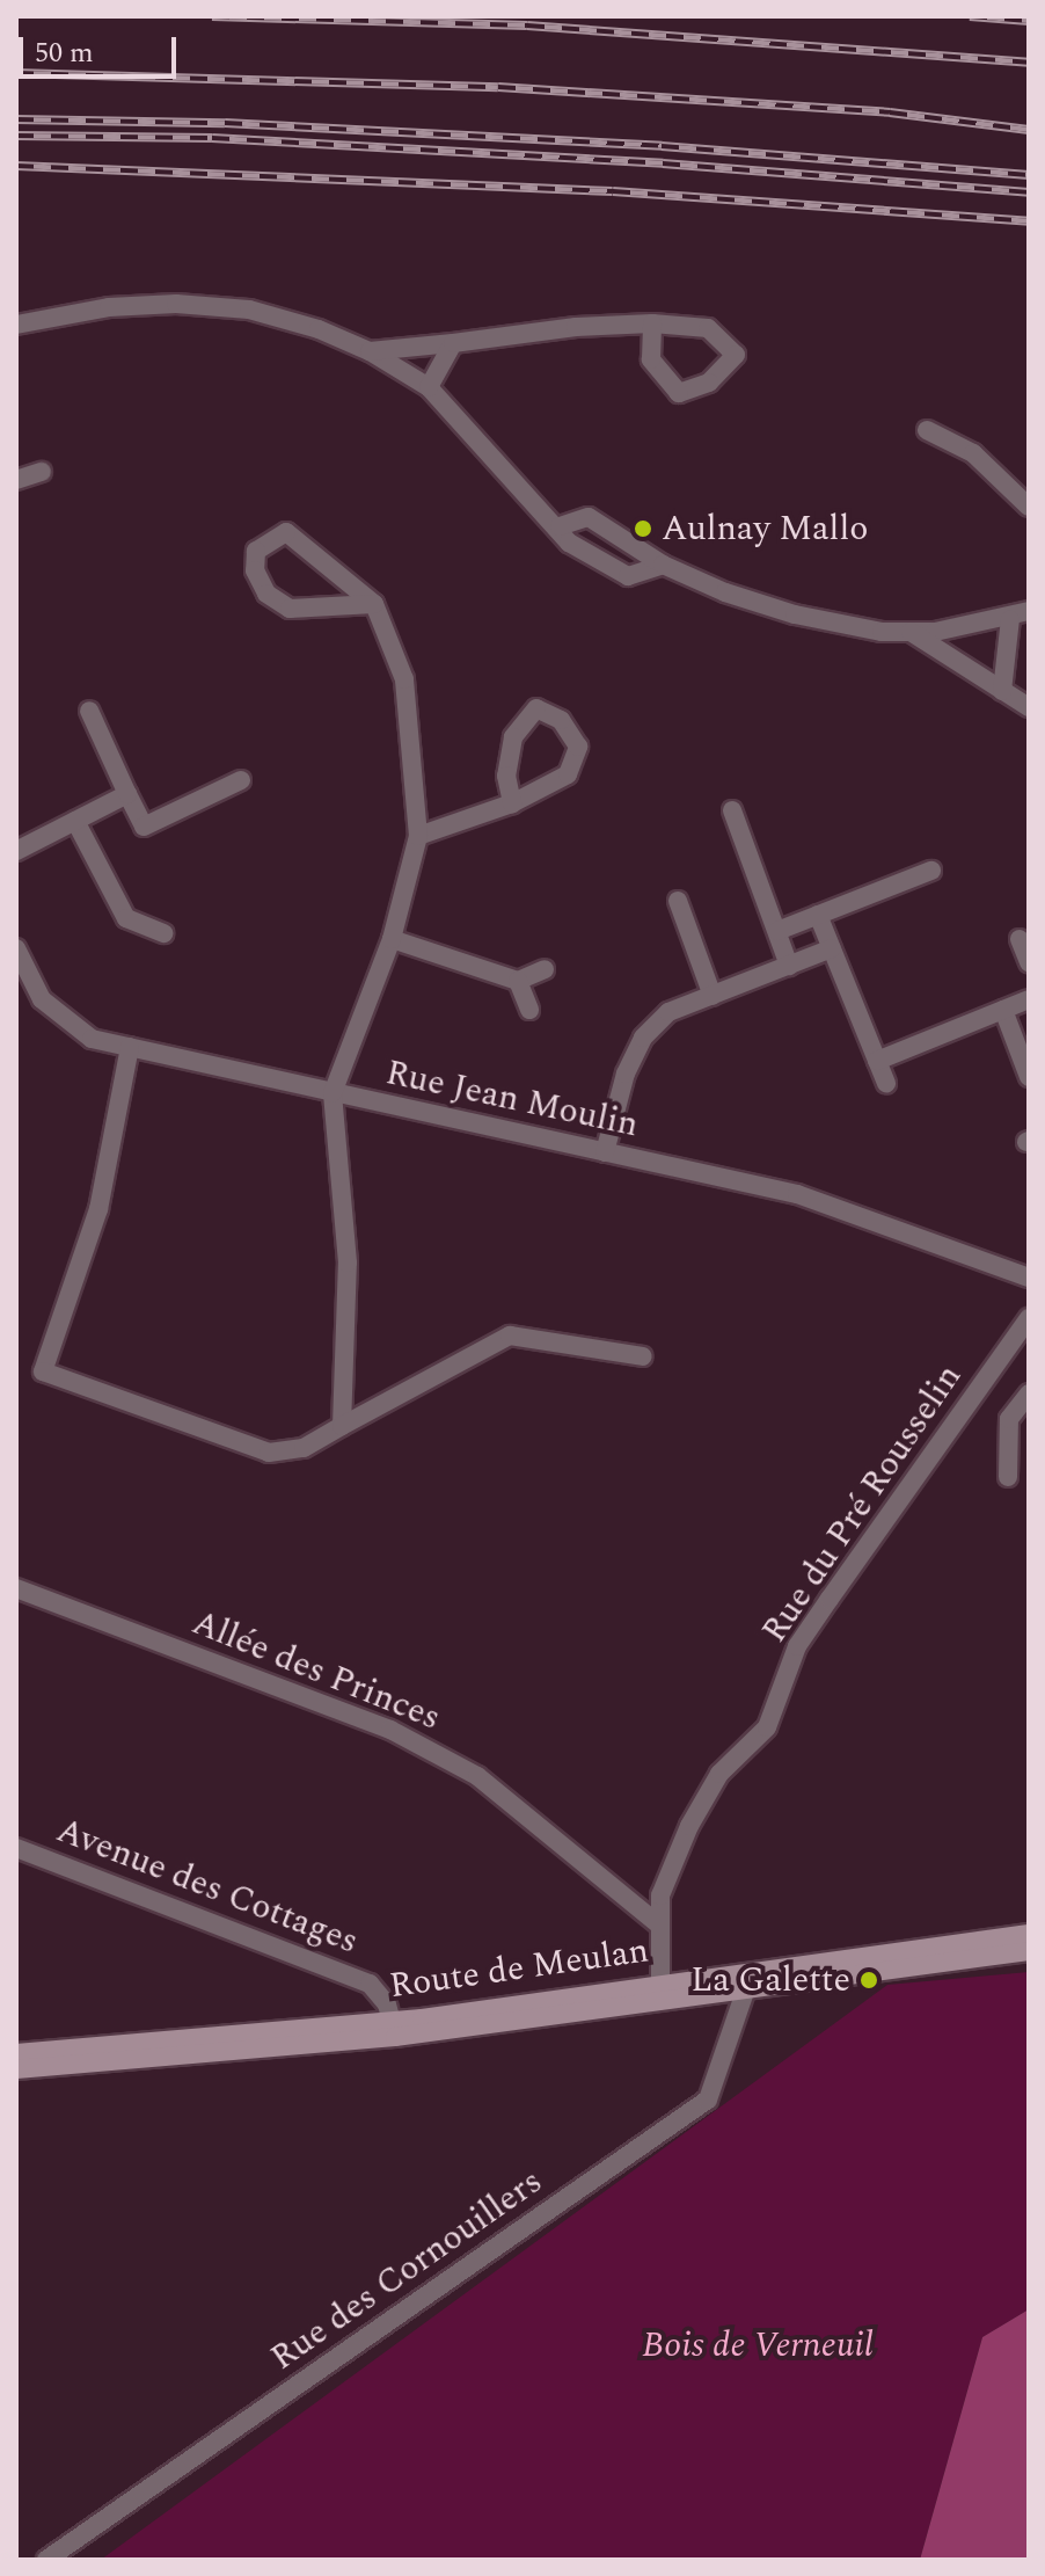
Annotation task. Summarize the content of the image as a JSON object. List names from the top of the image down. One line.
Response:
{"streets":{"main road":["Route de Meulan"],"street":["Rue Jean Moulin","Rue du Pré Rousselin","Allée des Princes","Avenue des Cottages","Rue des Cornouillers"]},"crossings":[["Rue du Pré Rousselin","Allée des Princes"],["Rue du Pré Rousselin","Route de Meulan"],["Avenue des Cottages","Route de Meulan"],["Route de Meulan","Rue des Cornouillers"]],"parks":["Bois de Verneuil"],"places":["Aulnay Mallo","La Galette"],"scale_bar":"50 m"}
